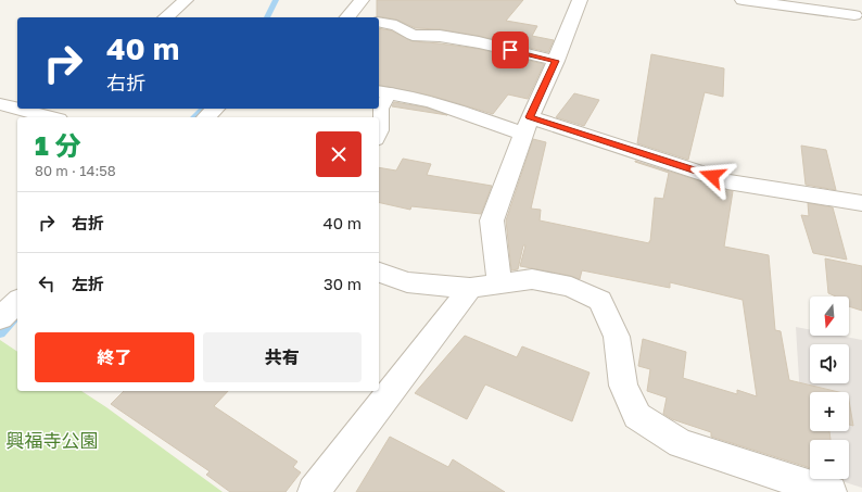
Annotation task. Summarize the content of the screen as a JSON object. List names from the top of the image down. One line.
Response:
{"parks":["興福寺公園"],"north":"bottom","page":{"turn":["40 m","右折"],"heading":["1 分","80 m · 14:58"],"list":[{"name":"右折","value":"40 m"},{"name":"左折","value":"30 m"}],"map_buttons":["+","−"],"buttons":["終了","共有"]}}
